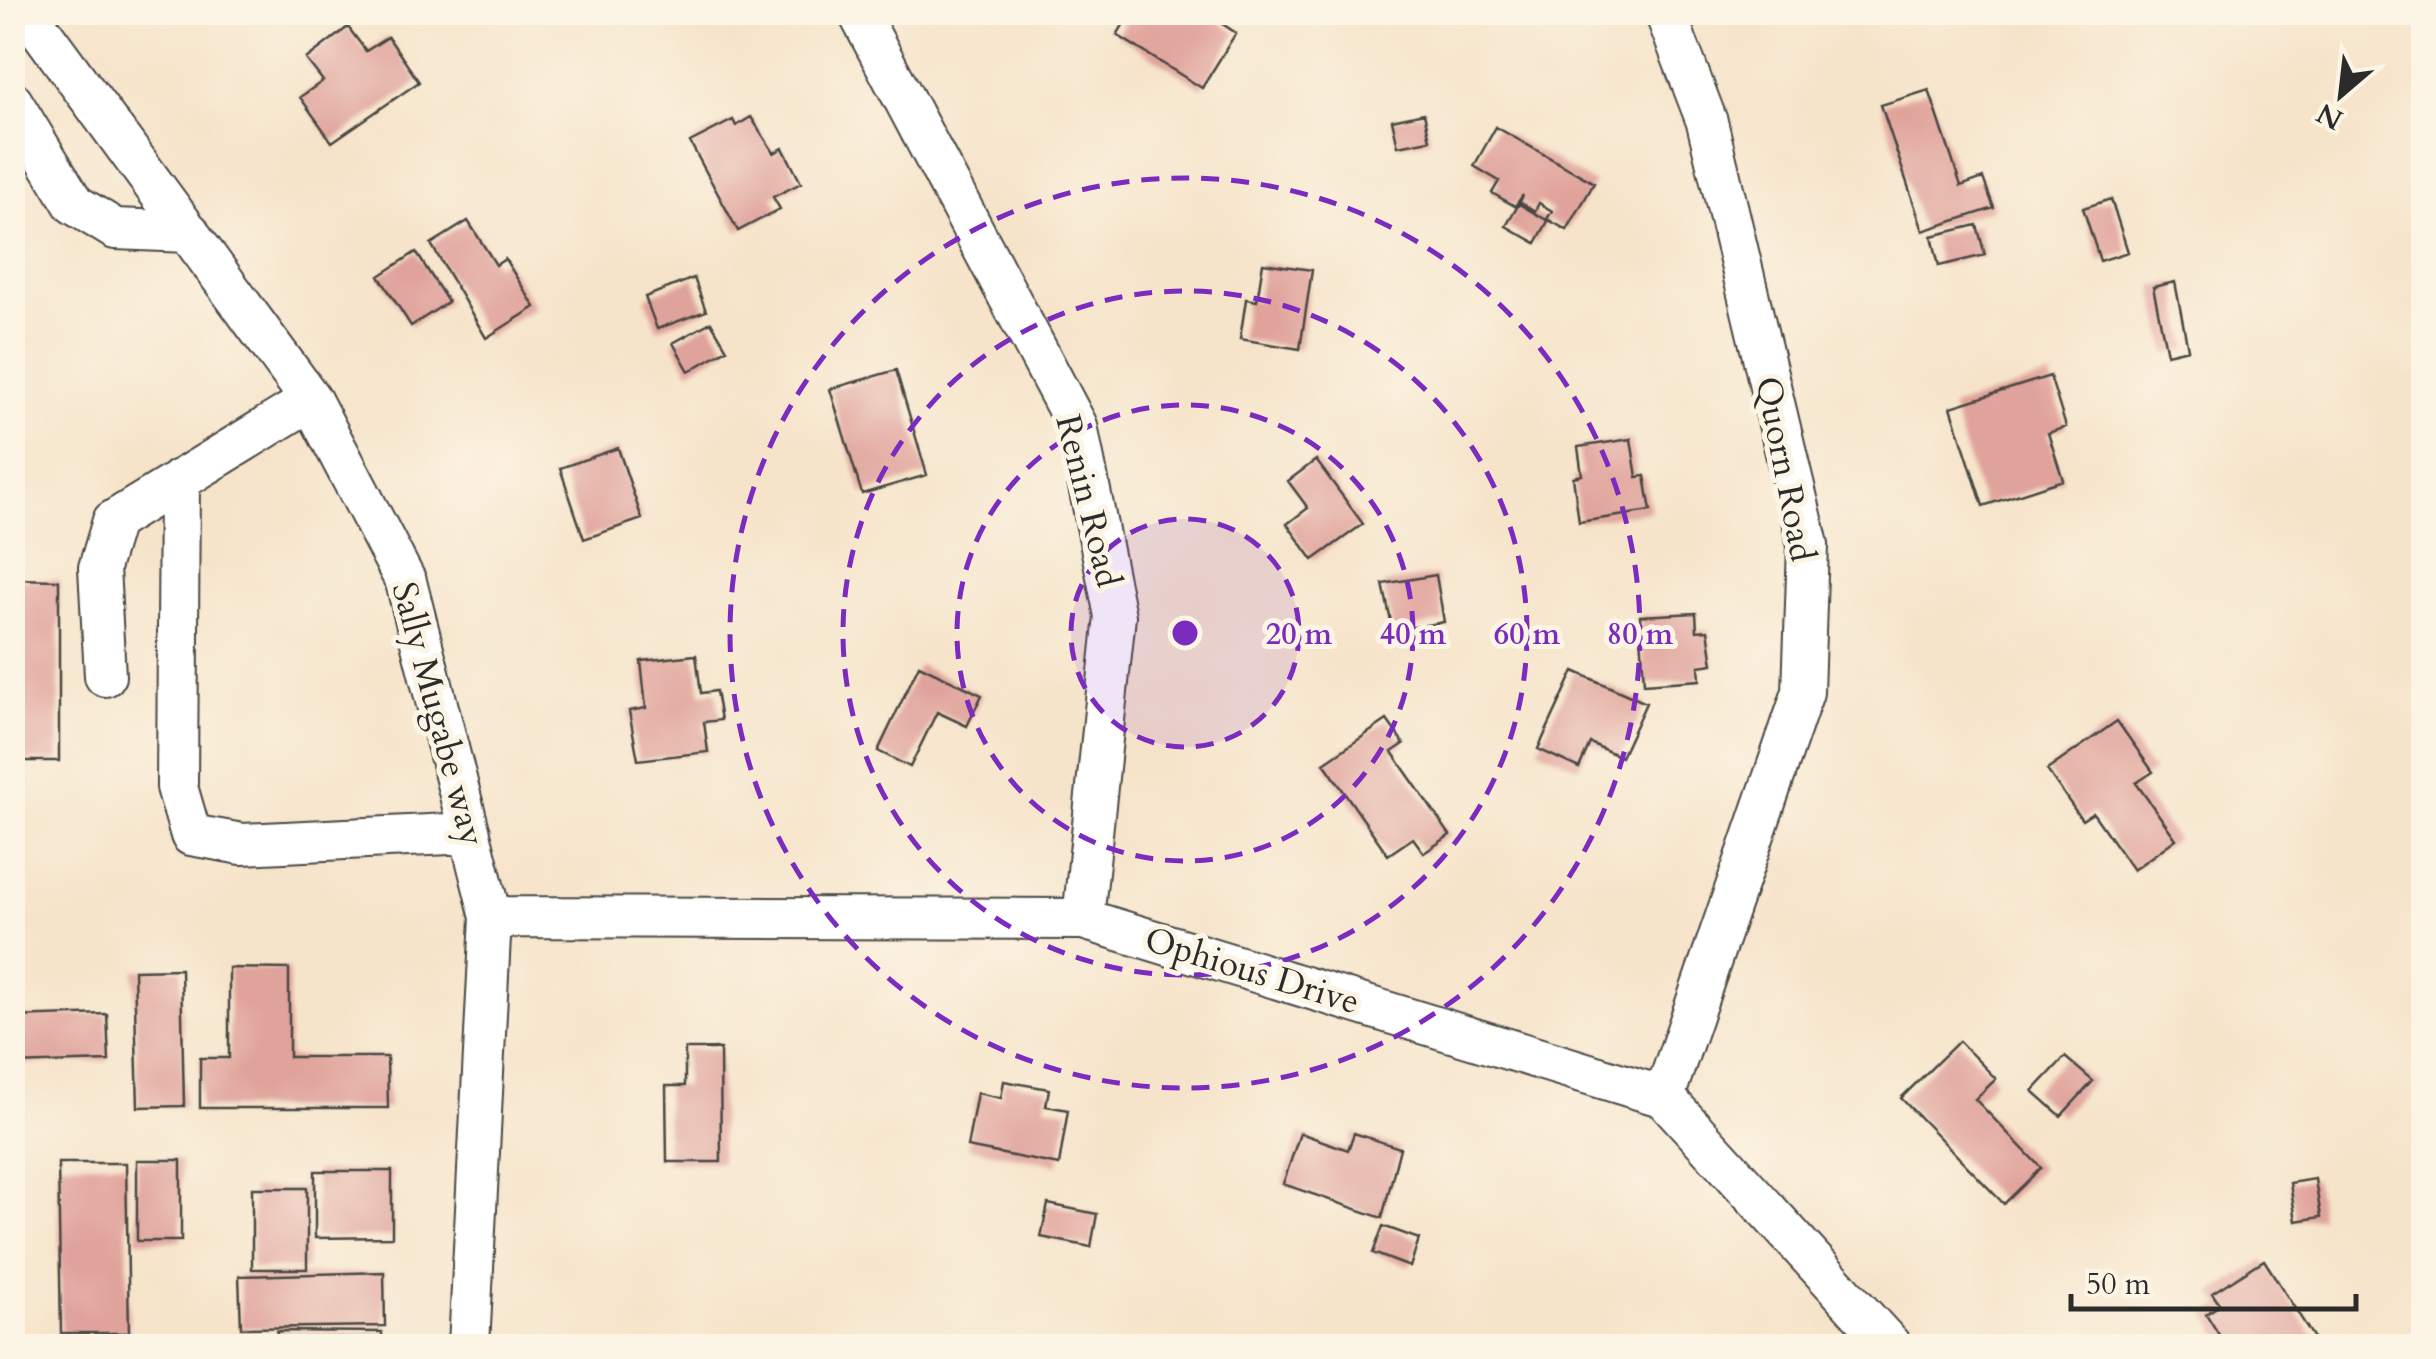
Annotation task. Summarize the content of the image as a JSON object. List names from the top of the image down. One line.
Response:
{"streets":{"street":["Quorn Road","Renin Road","Sally Mugabe way","Ophious Drive"]},"crossings":[["Quorn Road","Ophious Drive"],["Renin Road","Ophious Drive"],["Sally Mugabe way","Ophious Drive"]],"scale_bar":"50 m","north":"bottom left","rings":["20 m","40 m","60 m","80 m"]}
